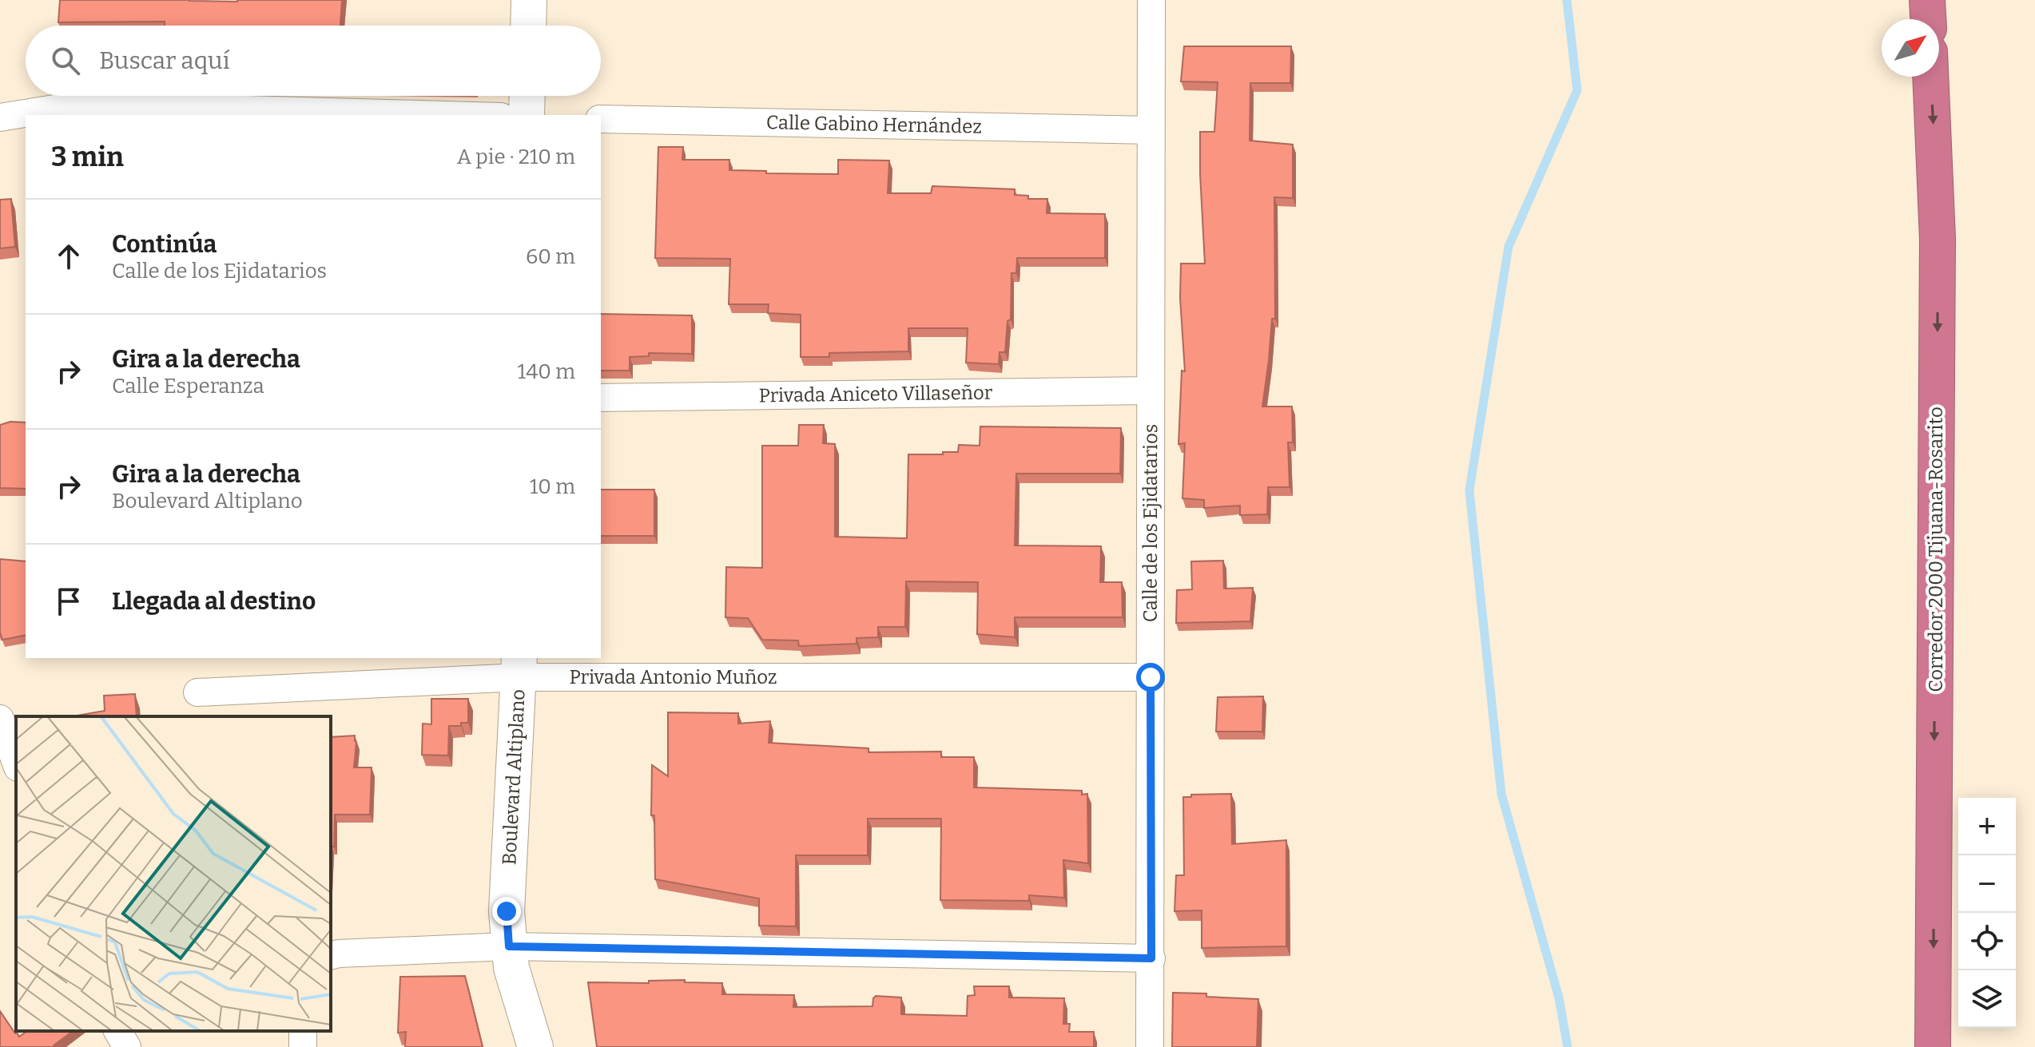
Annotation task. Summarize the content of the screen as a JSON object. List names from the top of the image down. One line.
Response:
{"streets":{"highway":["Corredor 2000 Tijuana-Rosarito"],"street":["Calle Gabino Hernández","Privada Aniceto Villaseñor","Calle de los Ejidatarios","Privada Antonio Muñoz","Boulevard Altiplano"]},"crossings":[["Calle Gabino Hernández","Calle de los Ejidatarios"],["Privada Aniceto Villaseñor","Calle de los Ejidatarios"],["Calle de los Ejidatarios","Privada Antonio Muñoz"],["Privada Antonio Muñoz","Boulevard Altiplano"]],"one_way":["Corredor 2000 Tijuana-Rosarito"],"north":"top right","page":{"search":"Buscar aquí","heading":["3 min","A pie · 210 m"],"list":[["Continúa","Calle de los Ejidatarios","60 m"],["Gira a la derecha","Calle Esperanza","140 m"],["Gira a la derecha","Boulevard Altiplano","10 m"],"Llegada al destino"],"map_buttons":["+","−"]}}
